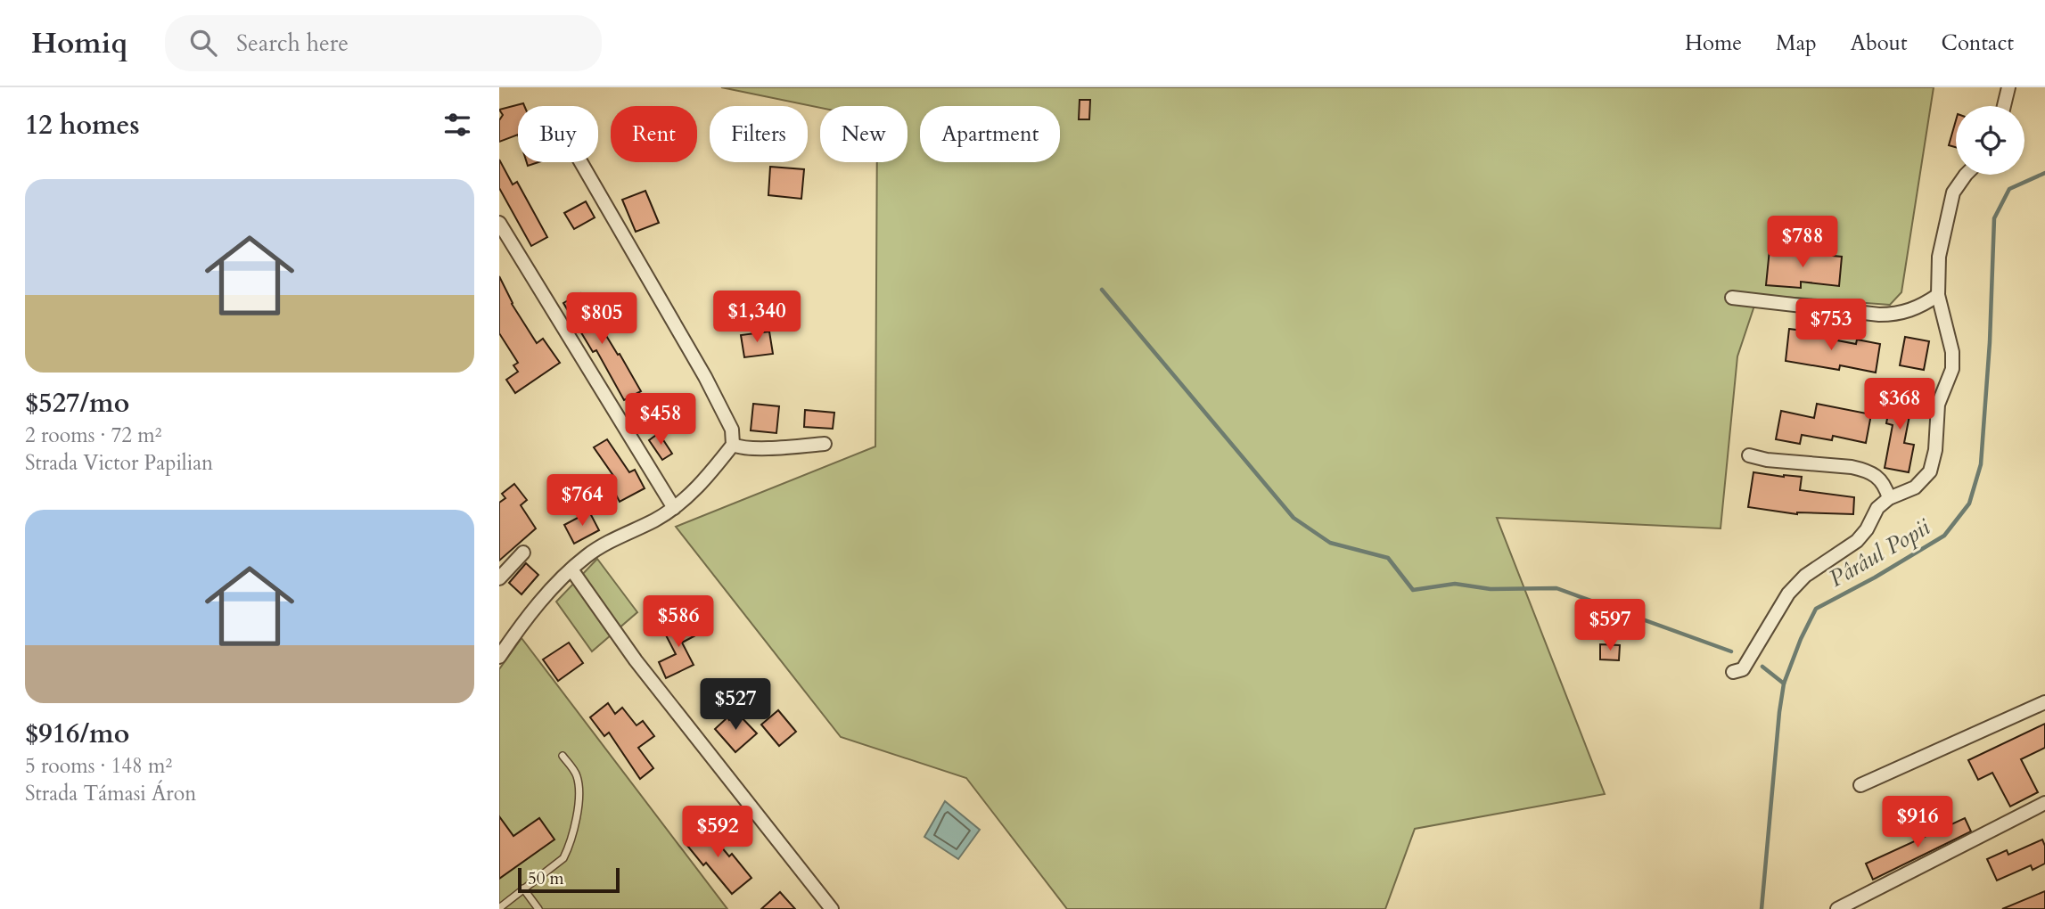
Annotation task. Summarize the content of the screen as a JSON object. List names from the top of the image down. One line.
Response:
{"water":["Pârâul Popii"],"scale_bar":"50 m","page":{"header":"Homiq","search":"Search here","nav":["Home","Map","About","Contact"],"heading":"12 homes","chip":["Buy","Rent","Filters","New","Apartment"],"list":[{"name":"$527/mo","note":"2 rooms · 72 m² · Strada Victor Papilian"},{"name":"$916/mo","note":"5 rooms · 148 m² · Strada Támasi Áron"}],"price":["$788","$1,340","$805","$753","$368","$458","$764","$586","$597","$527","$916","$592"],"scale":"50 m"}}
